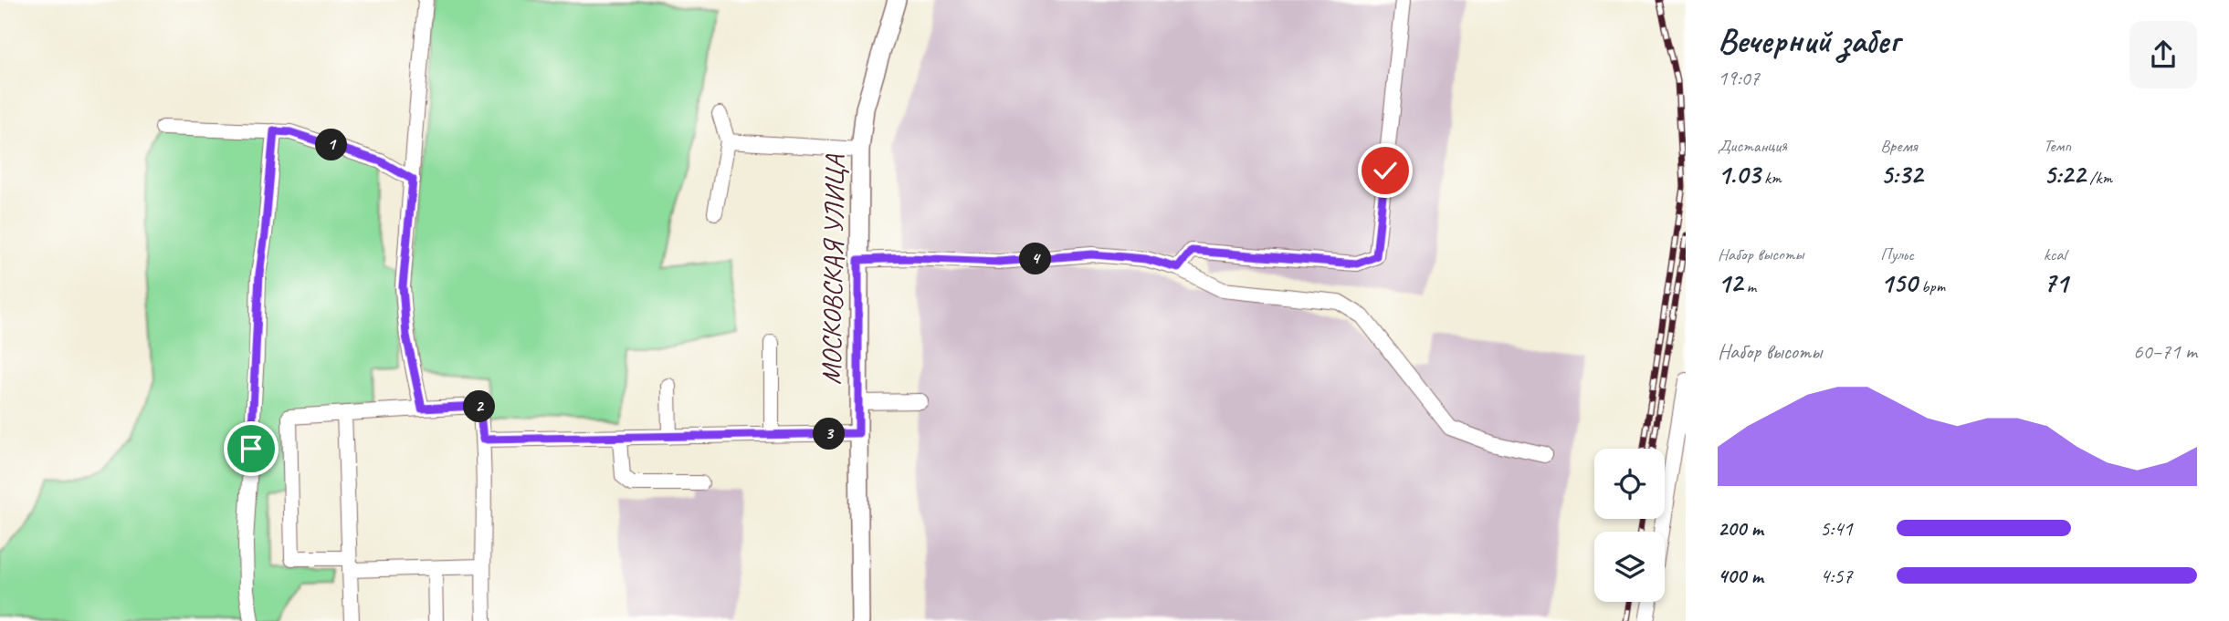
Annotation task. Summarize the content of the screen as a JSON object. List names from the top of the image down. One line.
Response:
{"streets":{"main road":["МОСКОВСКАЯ УЛИЦА"]},"page":{"heading":["Вечерний забег","19:07"],"stats":[["Дистанция","1.03 km"],["Время","5:32"],["Темп","5:22 /km"],["Набор высоты","12 m"],["Пульс","150 bpm"],["kcal","71"]],"pins":["1","4","2","3"],"chart":["Набор высоты","60–71 m"],"list":[{"name":"200 m","note":"5:41"},{"name":"400 m","note":"4:57"}]}}
